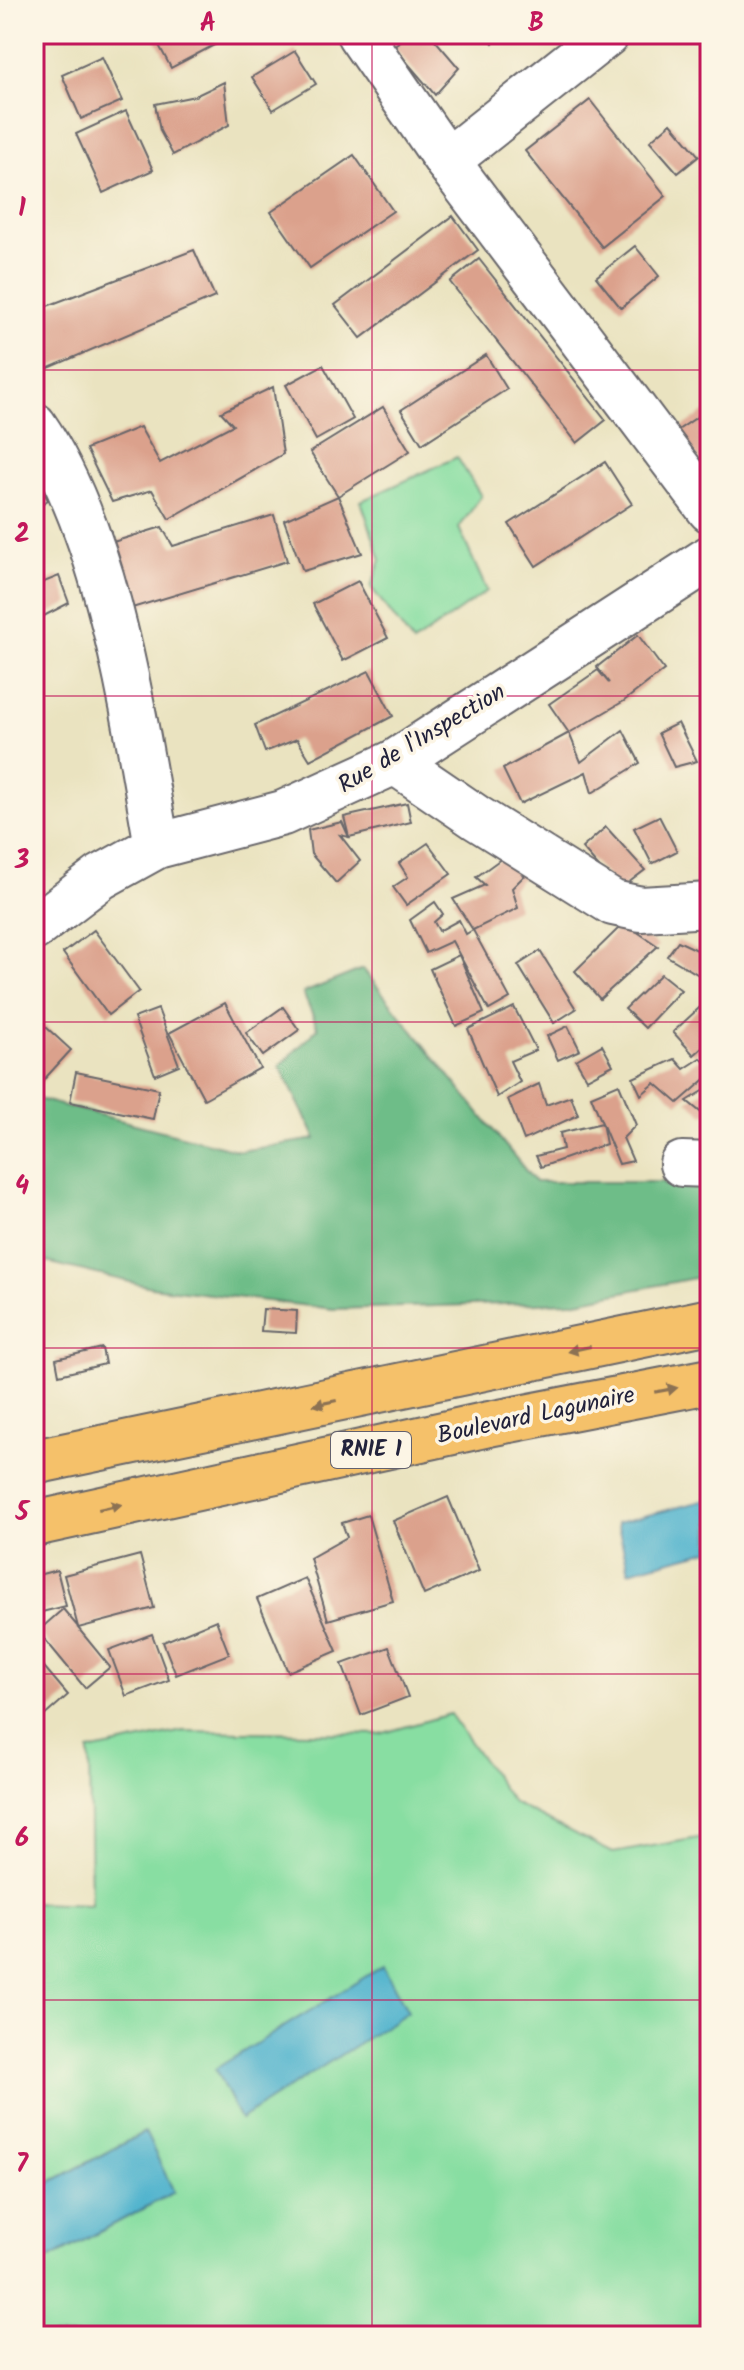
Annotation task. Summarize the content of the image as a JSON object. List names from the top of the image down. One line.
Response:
{"streets":{"highway":["Boulevard Lagunaire","RNIE 1"],"street":["Rue de l'Inspection"]},"grid":{"columns":["A","B"],"rows":["1","2","3","4","5","6","7"]}}
